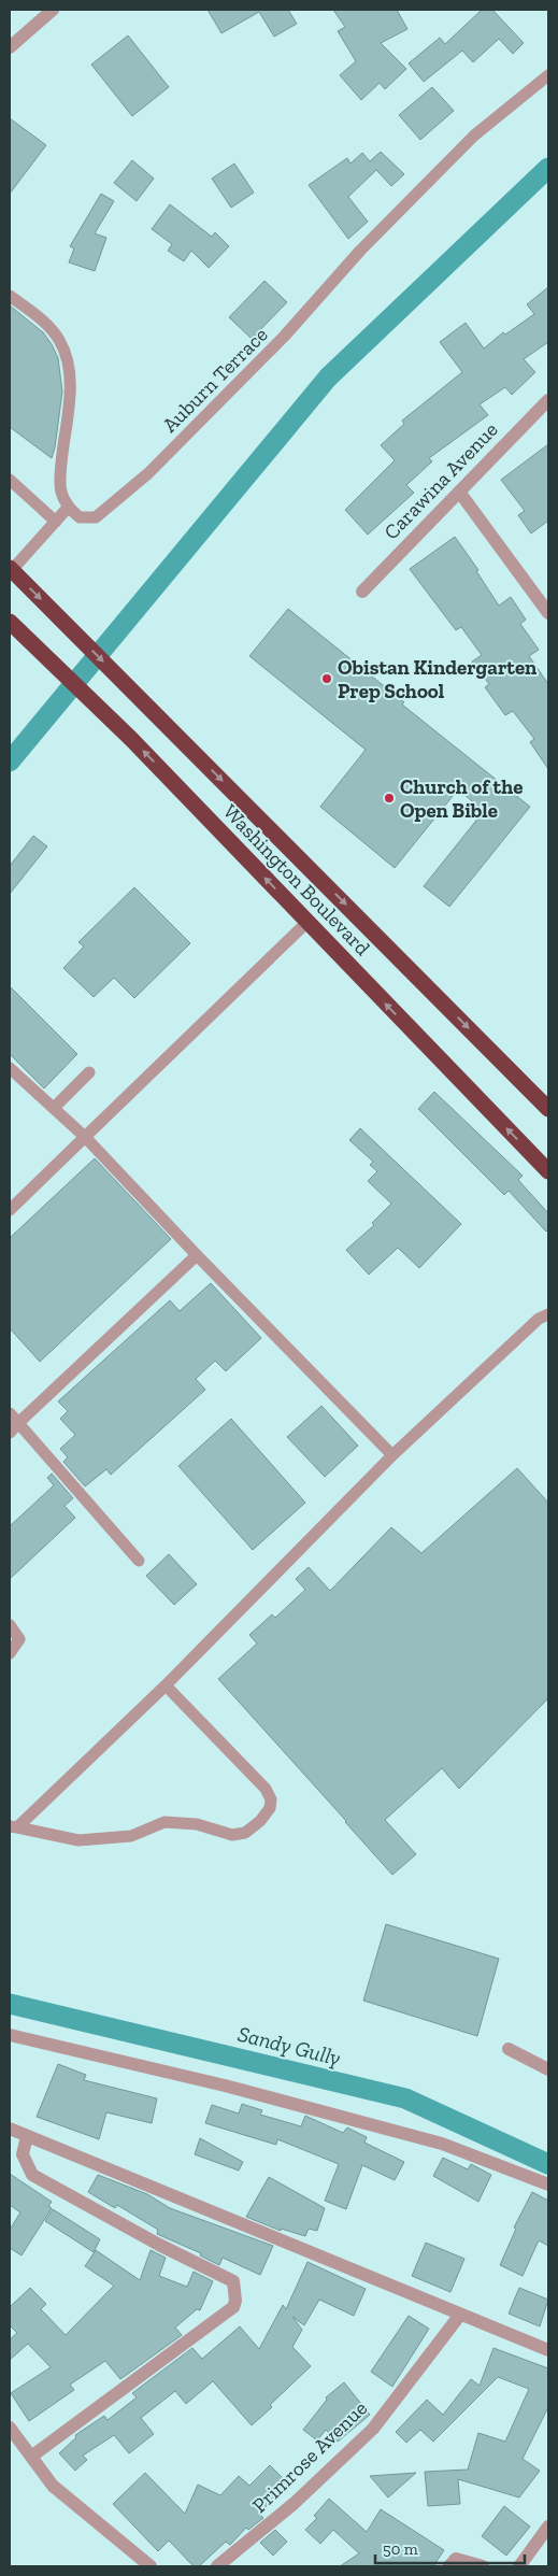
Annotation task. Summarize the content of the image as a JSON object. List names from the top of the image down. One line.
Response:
{"streets":{"highway":["Washington Boulevard"],"street":["Carawina Avenue","Primrose Avenue"],"lane":["Auburn Terrace"]},"water":["Sandy Gully"],"places":["Obistan Kindergarten Prep School","Church of the Open Bible"],"scale_bar":"50 m"}
